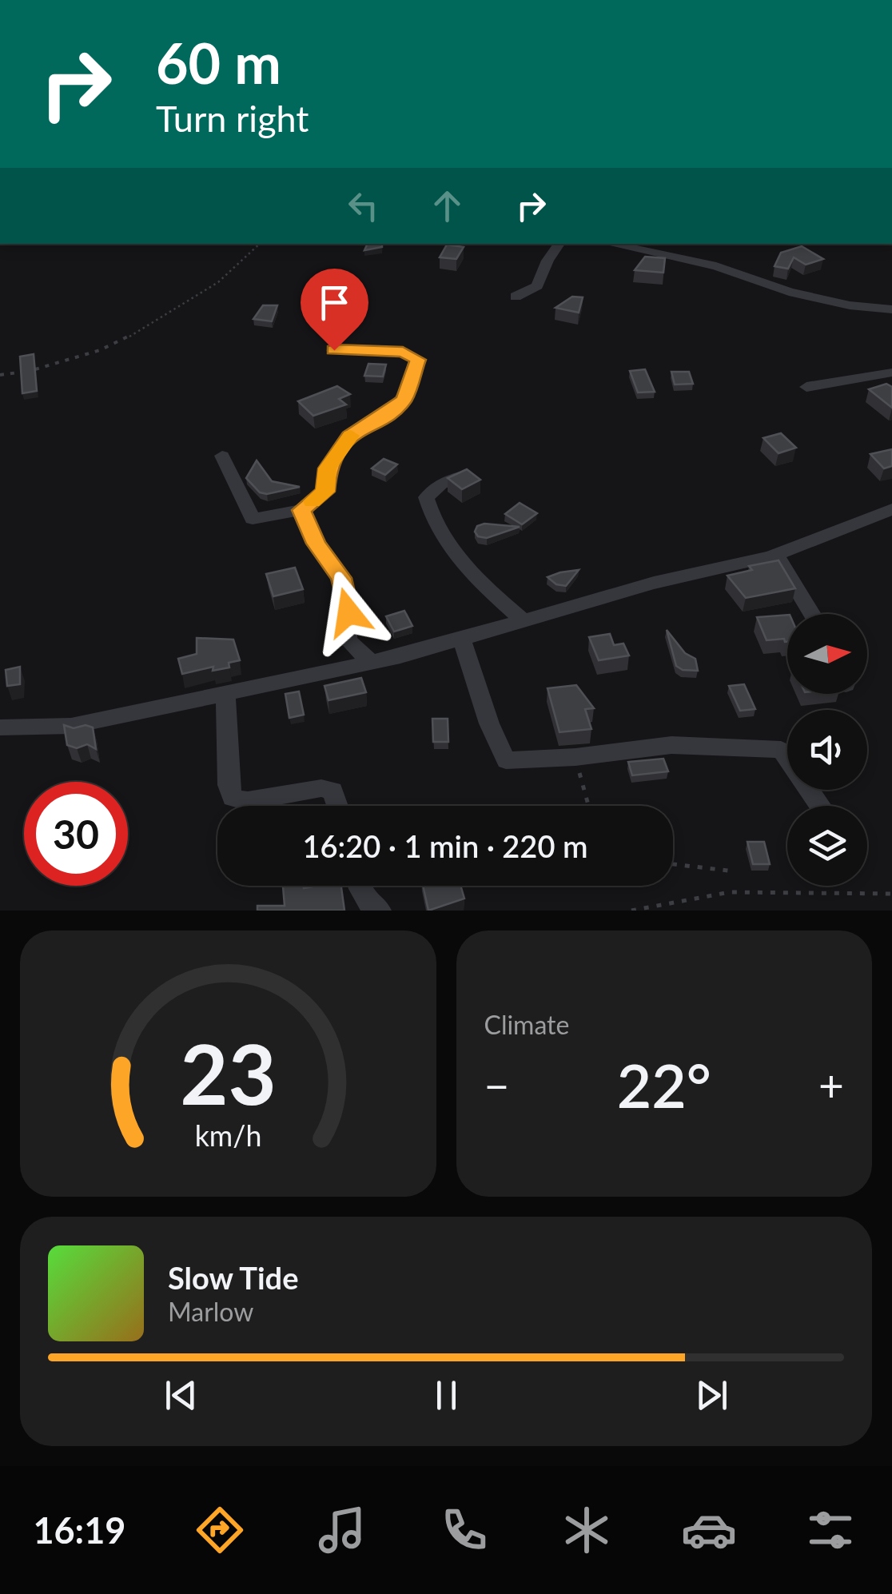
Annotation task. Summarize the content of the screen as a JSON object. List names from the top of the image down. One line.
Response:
{"north":"right","page":{"turn":["60 m","Turn right"],"limit":"30","trip":"16:20 · 1 min · 220 m","tile":"Climate","heat":["−","22°","+"],"song":["Slow Tide","Marlow"],"tabs":"16:19","gauge":["23","km/h"]}}
